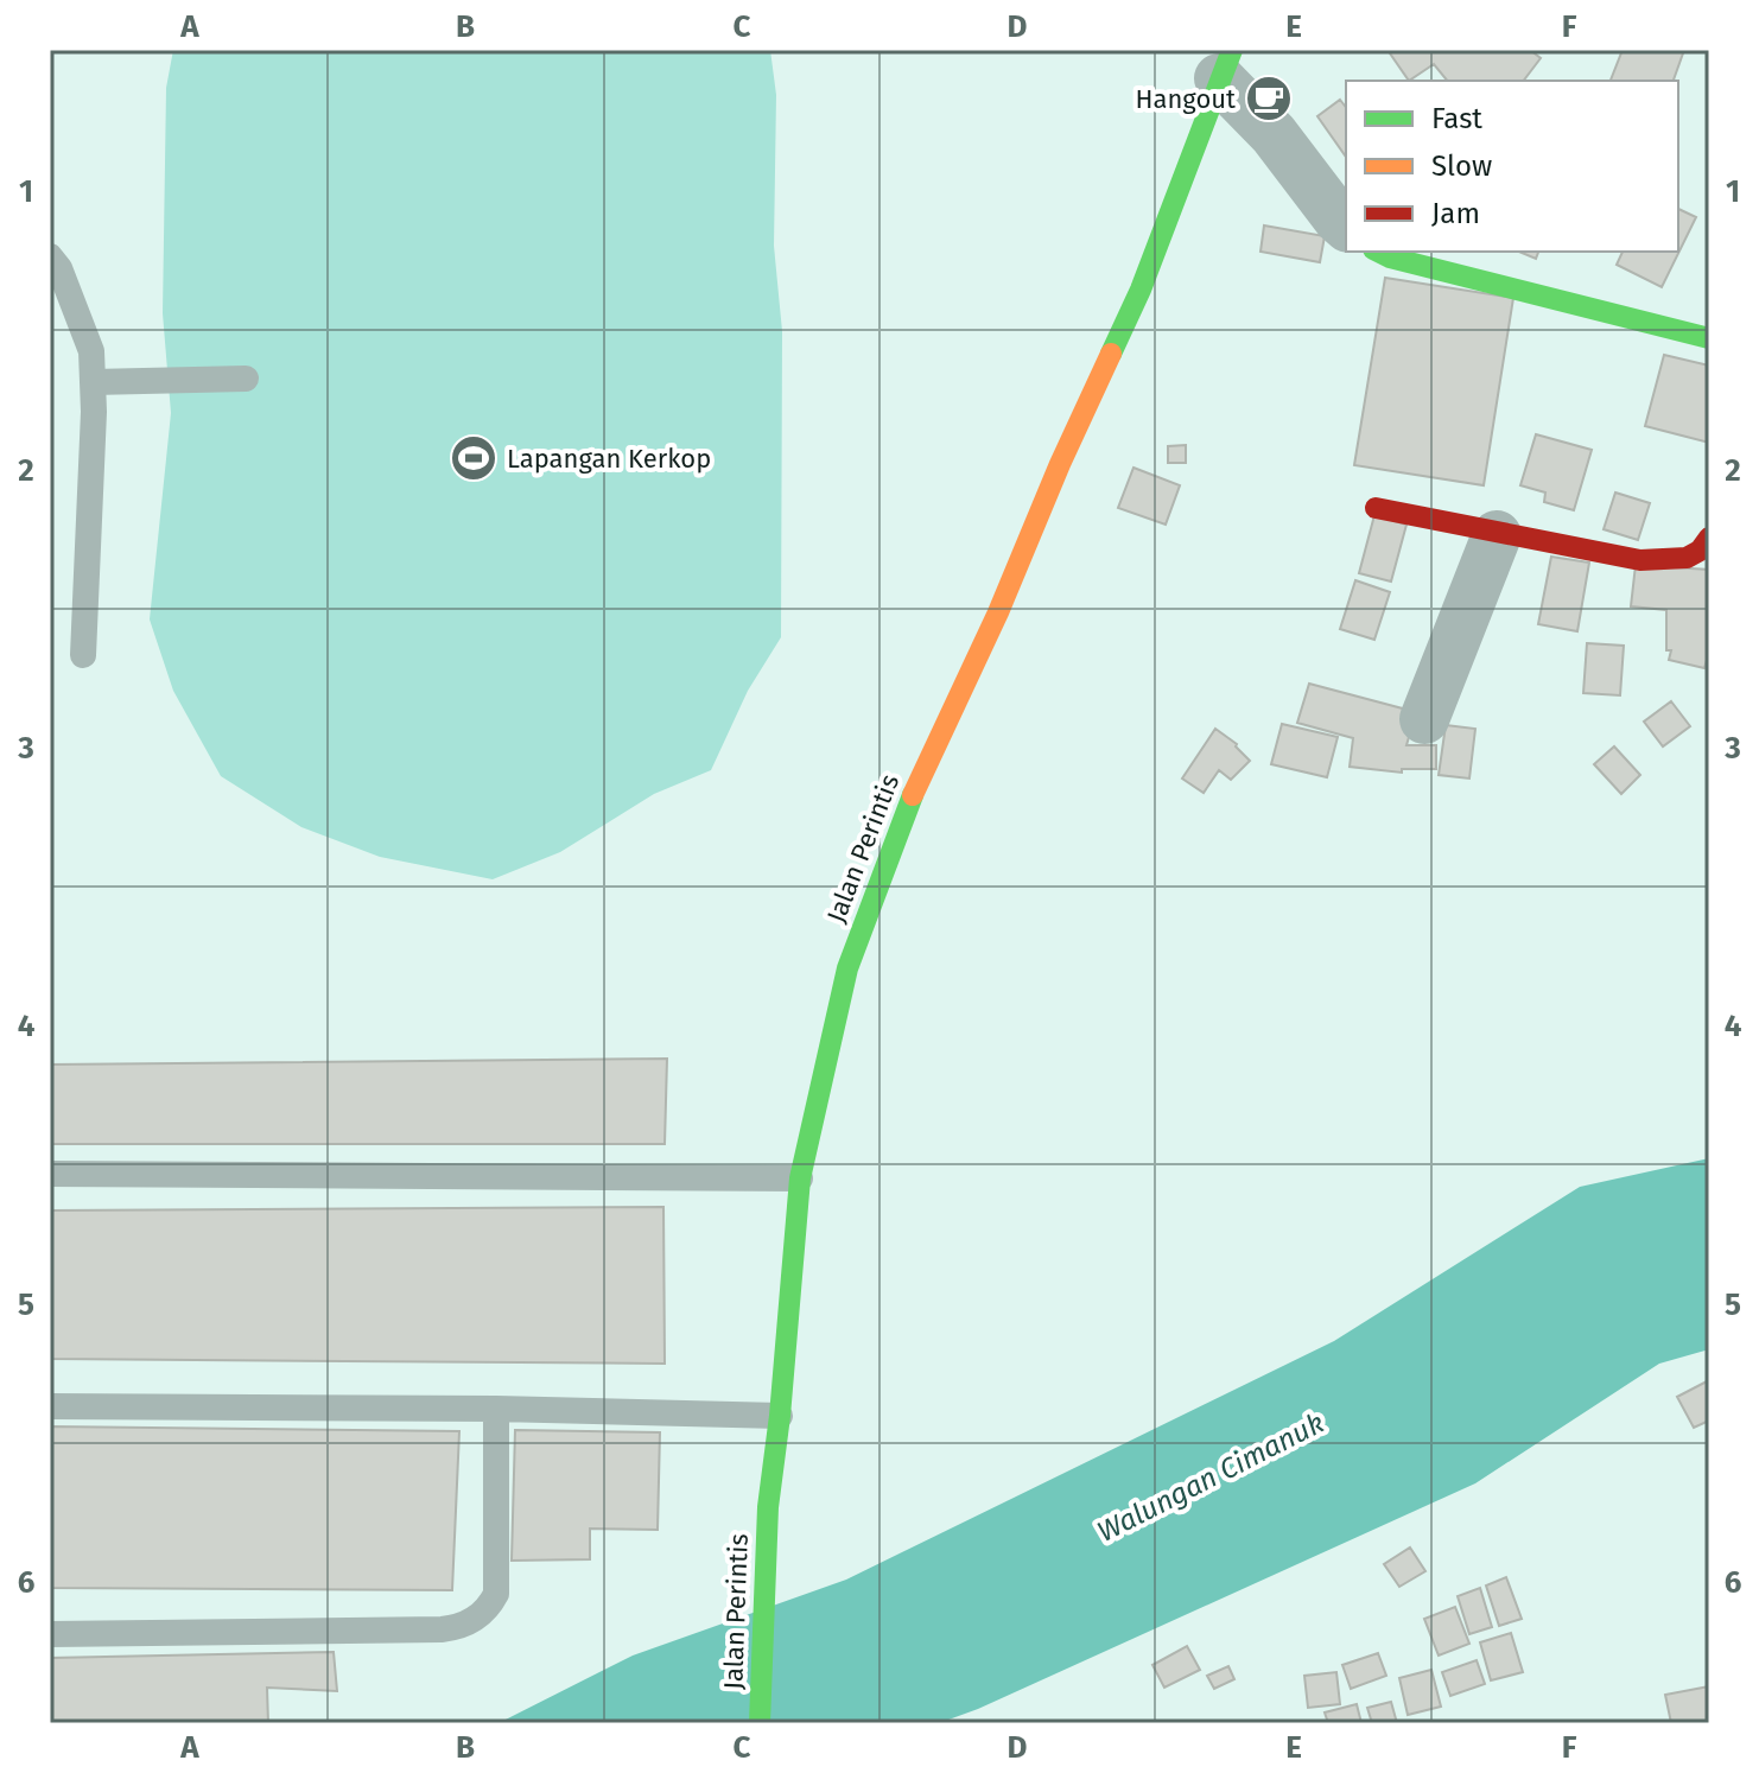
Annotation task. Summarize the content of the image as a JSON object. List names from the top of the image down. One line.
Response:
{"streets":{"street":["Jalan Perintis"]},"water":["Walungan Cimanuk"],"places":{"cafe":["Hangout"],"sports":["Lapangan Kerkop"]},"legend":["Fast","Slow","Jam"],"grid":{"columns":["A","B","C","D","E","F"],"rows":["1","2","3","4","5","6"]}}
